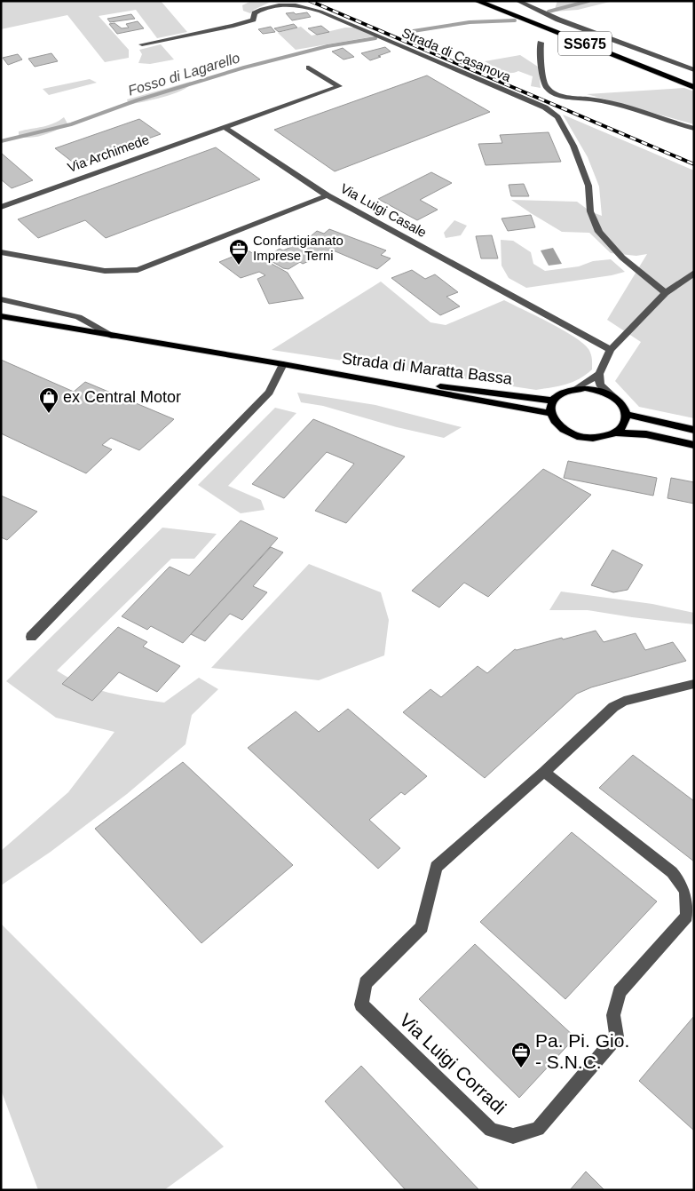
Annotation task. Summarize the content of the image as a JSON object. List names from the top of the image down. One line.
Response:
{"streets":{"highway":["SS675"],"main road":["Strada di Maratta Bassa"],"street":["Strada di Casanova","Via Archimede","Via Luigi Casale","Via Luigi Corradi"]},"water":["Fosso di Lagarello"],"places":{"office":["Confartigianato Imprese Terni","Pa. Pi. Gio. - S.N.C."],"shop":["ex Central Motor"]}}
